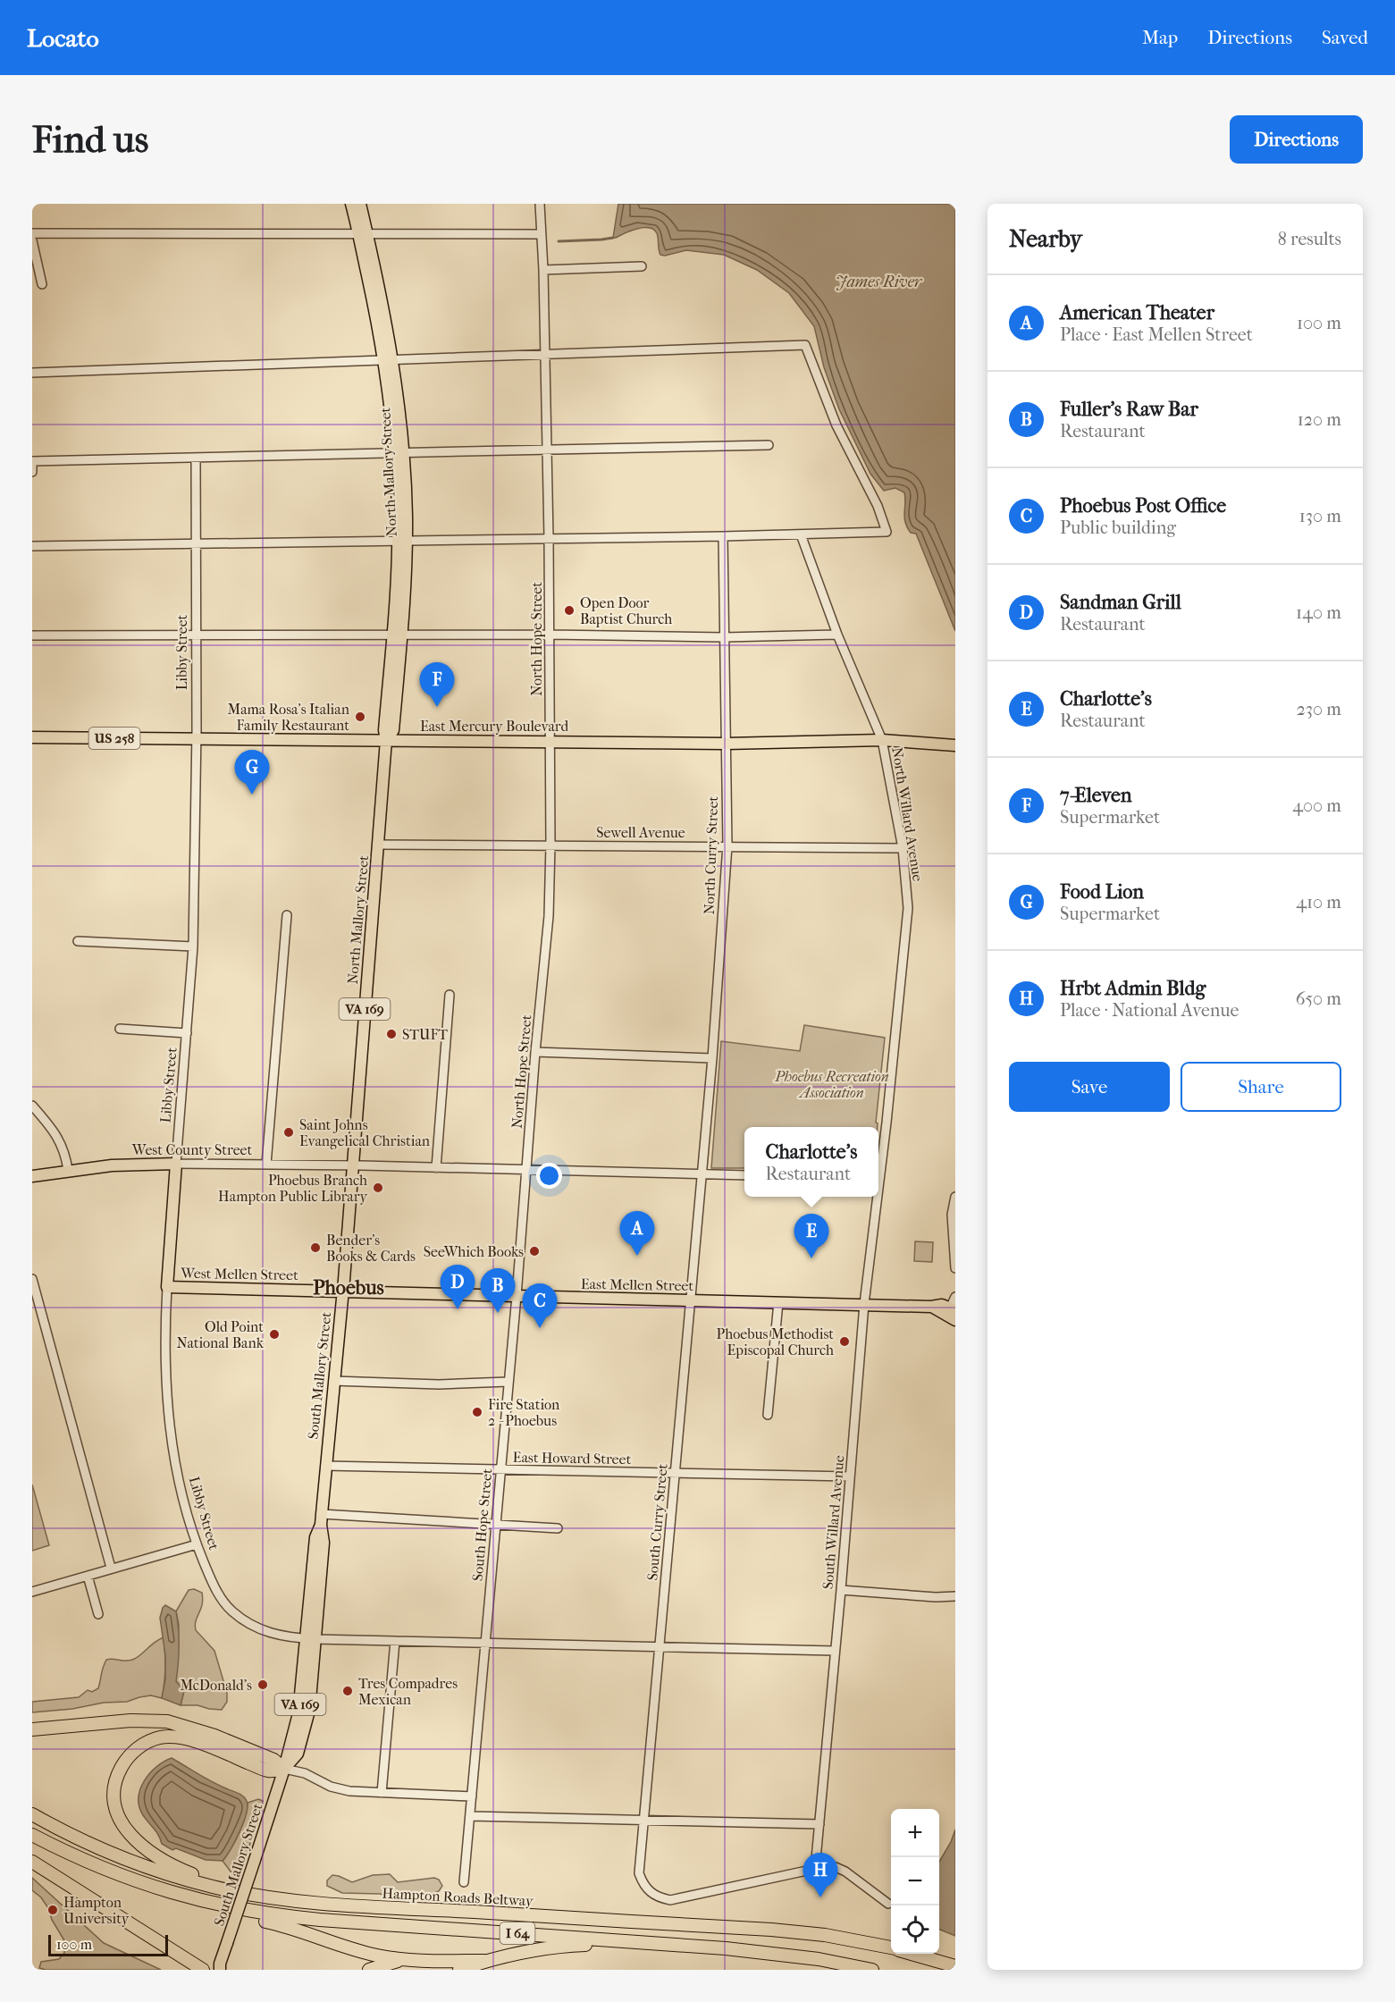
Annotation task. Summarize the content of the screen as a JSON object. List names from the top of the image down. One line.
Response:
{"streets":{"highway":["Hampton Roads Beltway","I 64"],"main road":["North Mallory Street","Libby Street","East Mercury Boulevard","US 258","VA 169","West County Street","West Mellen Street","East Mellen Street","South Mallory Street"],"street":["North Hope Street","North Willard Avenue","Sewell Avenue","North Curry Street","East Howard Street","South Curry Street","South Willard Avenue","South Hope Street"]},"crossings":[["North Mallory Street","East Mercury Boulevard"],["North Mallory Street","Sewell Avenue"],["North Mallory Street","West County Street"],["North Mallory Street","South Mallory Street"],["North Hope Street","East Mercury Boulevard"],["North Hope Street","Sewell Avenue"],["North Hope Street","West County Street"],["North Hope Street","South Hope Street"],["Libby Street","East Mercury Boulevard"],["Libby Street","West County Street"],["Libby Street","West Mellen Street"],["Libby Street","South Mallory Street"],["Libby Street","South Curry Street"],["Libby Street","South Willard Avenue"],["Libby Street","South Hope Street"],["East Mercury Boulevard","North Willard Avenue"],["East Mercury Boulevard","North Curry Street"],["North Willard Avenue","Sewell Avenue"],["Sewell Avenue","North Curry Street"],["North Curry Street","West County Street"],["North Curry Street","South Curry Street"],["West County Street","South Mallory Street"],["West County Street","South Curry Street"],["West County Street","South Hope Street"],["West Mellen Street","East Mellen Street"],["West Mellen Street","South Mallory Street"],["East Mellen Street","South Mallory Street"],["East Mellen Street","South Curry Street"],["East Mellen Street","South Willard Avenue"],["East Mellen Street","South Hope Street"],["South Mallory Street","East Howard Street"],["East Howard Street","South Curry Street"],["East Howard Street","South Willard Avenue"],["East Howard Street","South Hope Street"],["South Curry Street","South Willard Avenue"]],"districts":["Phoebus"],"water":["James River"],"parks":["Phoebus Recreation Association"],"places":["Open Door Baptist Church","Mama Rosa's Italian Family Restaurant","STUFT","Saint Johns Evangelical Christian","Phoebus Branch Hampton Public Library","Bender's Books & Cards","SeeWhich Books","Old Point National Bank","Phoebus Methodist Episcopal Church","Fire Station 2 - Phoebus","McDonald's","Tres Compadres Mexican","Hampton University"],"scale_bar":"100 m","page":{"header":"Locato","nav":["Map","Directions","Saved"],"buttons":["Directions",["Save","Share"]],"title":"Find us","heading":["Nearby","8 results"],"list":[{"mark":"A","name":"American Theater","note":"Place · East Mellen Street","value":"100 m"},{"mark":"B","name":"Fuller's Raw Bar","note":"Restaurant","value":"120 m"},{"mark":"C","name":"Phoebus Post Office","note":"Public building","value":"130 m"},{"mark":"D","name":"Sandman Grill","note":"Restaurant","value":"140 m"},{"mark":"E","name":"Charlotte's","note":"Restaurant","value":"230 m"},{"mark":"F","name":"7-Eleven","note":"Supermarket","value":"400 m"},{"mark":"G","name":"Food Lion","note":"Supermarket","value":"410 m"},{"mark":"H","name":"Hrbt Admin Bldg","note":"Place · National Avenue","value":"650 m"}],"pins":["F","G","A","E","D","B","C","H"],"popup":["Charlotte's","Restaurant"],"map_buttons":["+","−"],"scale":"100 m"}}
